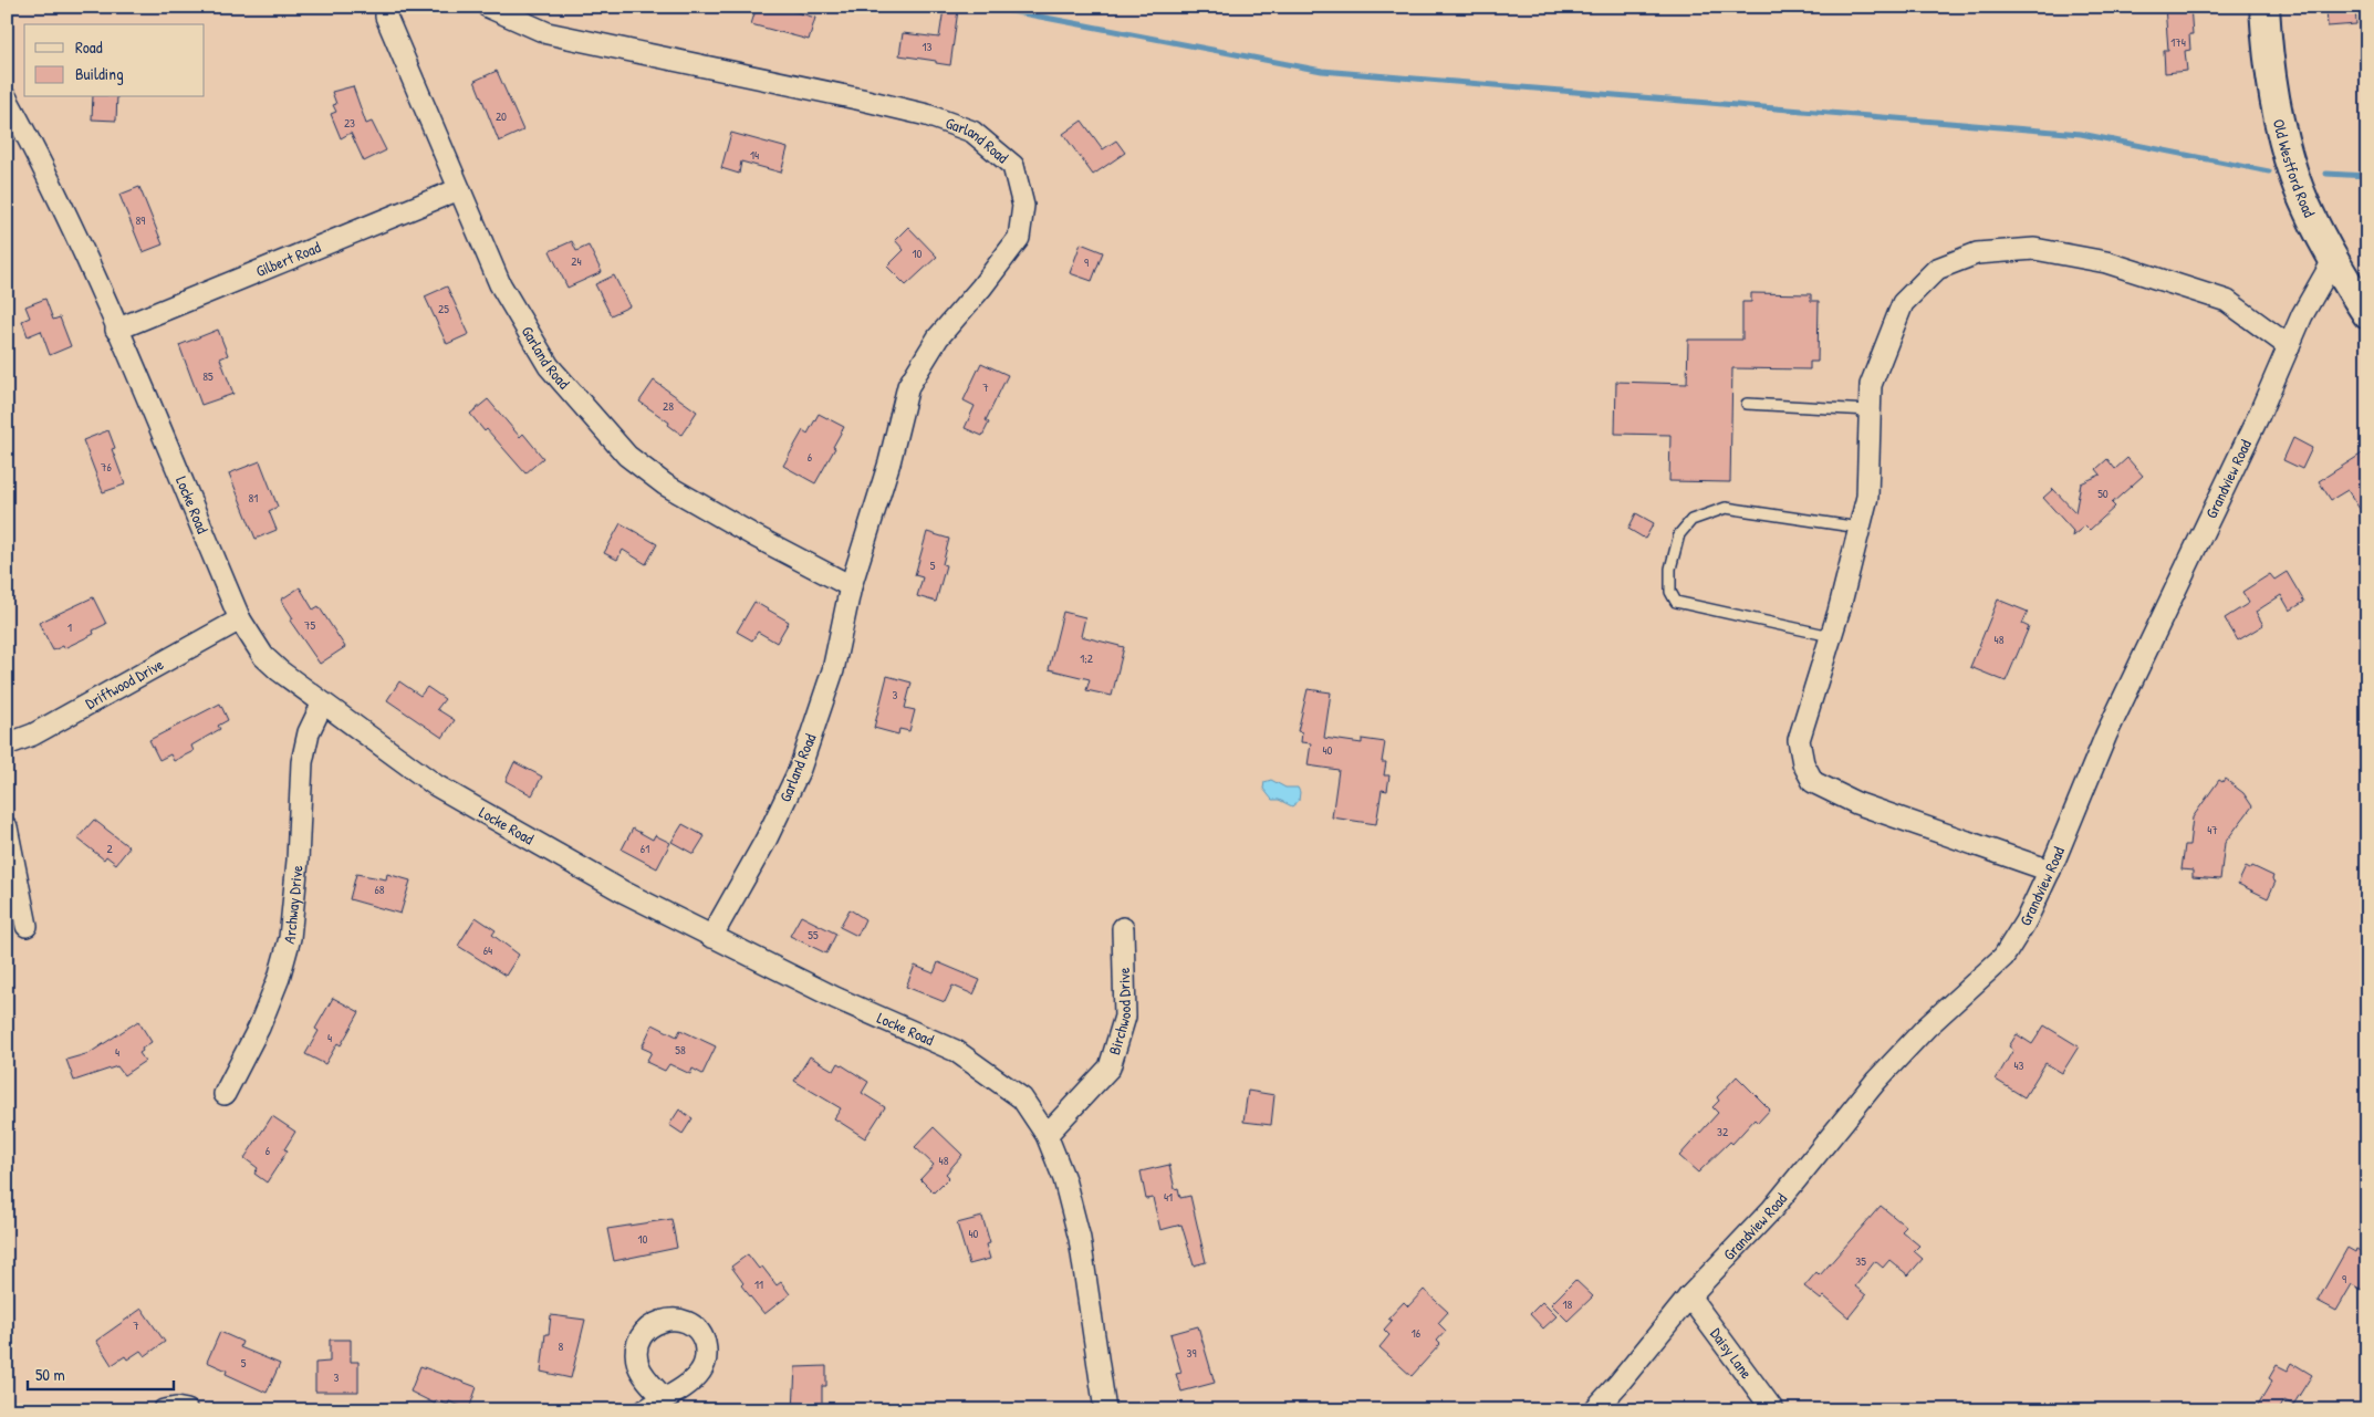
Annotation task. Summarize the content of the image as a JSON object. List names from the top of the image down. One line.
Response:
{"streets":{"main road":["Old Westford Road"],"street":["Garland Road","Gilbert Road","Grandview Road","Locke Road","Driftwood Drive","Archway Drive","Birchwood Drive","Daisy Lane"]},"crossings":[["Garland Road","Gilbert Road"],["Garland Road","Locke Road"],["Old Westford Road","Grandview Road"],["Gilbert Road","Locke Road"],["Grandview Road","Daisy Lane"],["Locke Road","Driftwood Drive"],["Locke Road","Archway Drive"],["Locke Road","Birchwood Drive"]],"house_numbers":["174","13","20","23","14","89","10","24","9","25","85","7","28","6","76","50","81","5","75","1","48","1;2","3","40","47","2","61","68","55","64","4","58","4","43","32","6","48","41","40","10","35","9","11","18","7","16","8","39","5","3"],"legend":["Road","Building"],"scale_bar":"50 m"}
